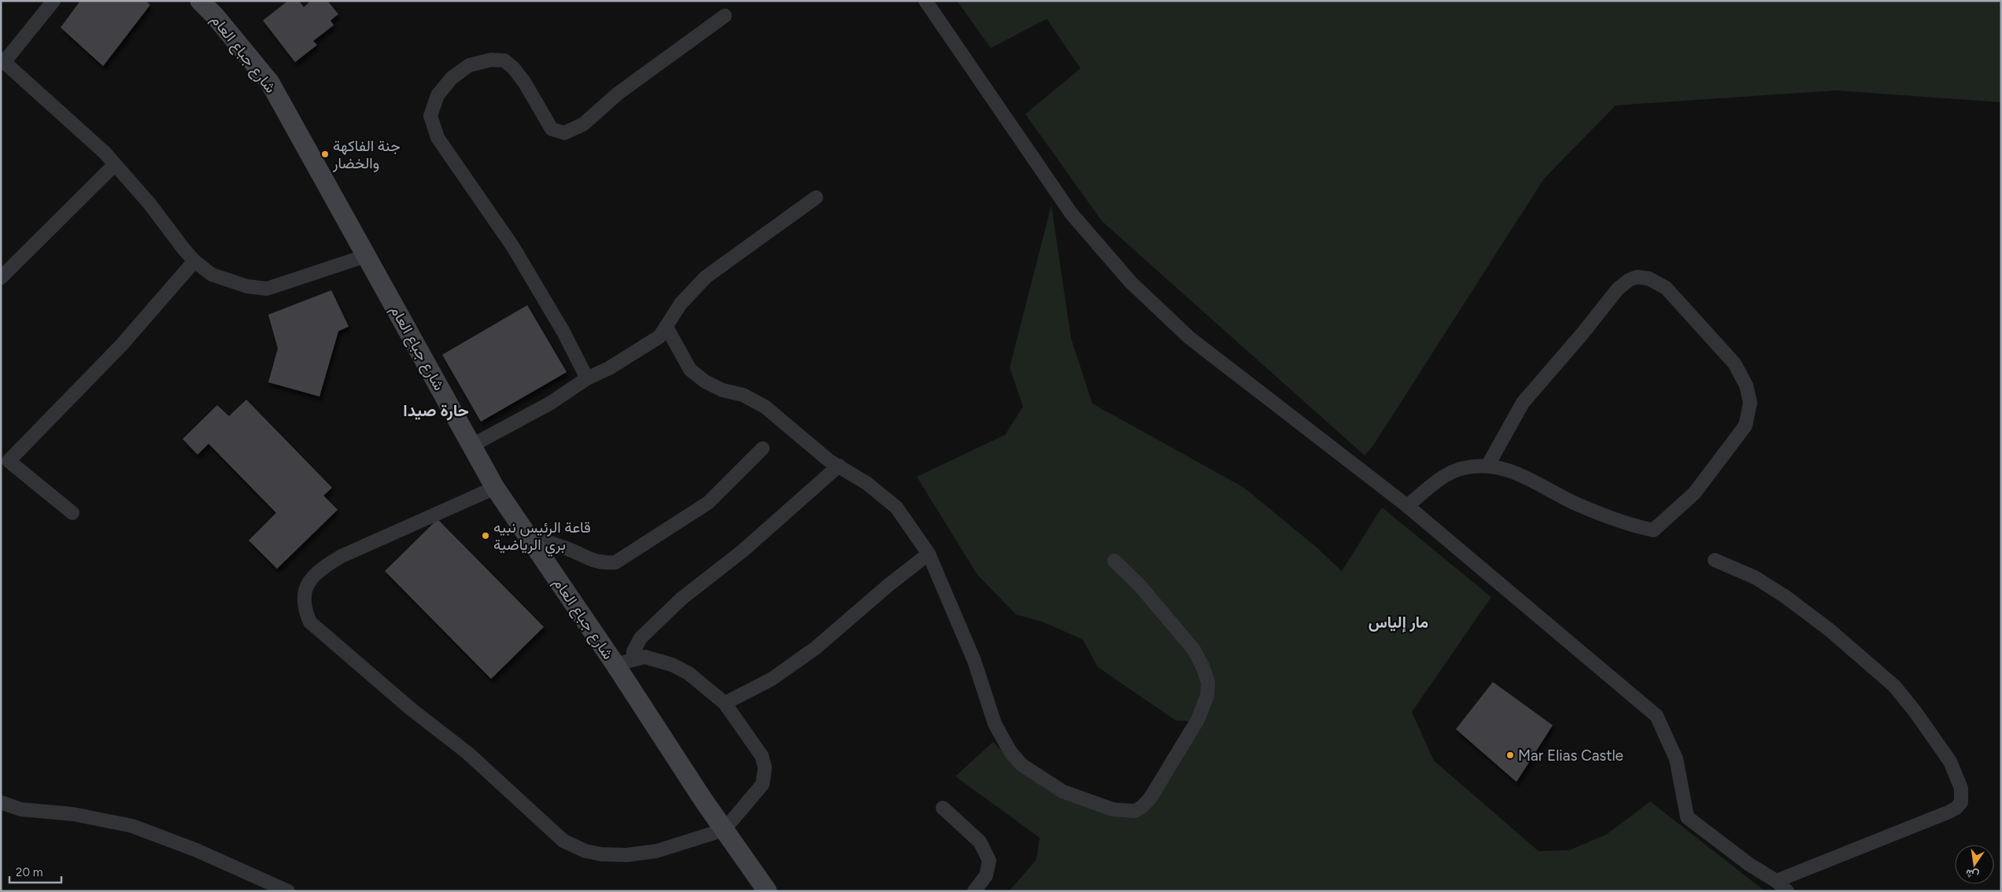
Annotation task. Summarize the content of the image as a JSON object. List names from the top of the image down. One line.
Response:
{"streets":{"main road":["شارع جباع العام"]},"districts":["حارة صيدا","مار إلياس"],"places":["جنة الفاكهة والخضار","قاعة الرئيس نبيه بري الرياضية","Mar Elias Castle"],"scale_bar":"20 m","north":"bottom"}
